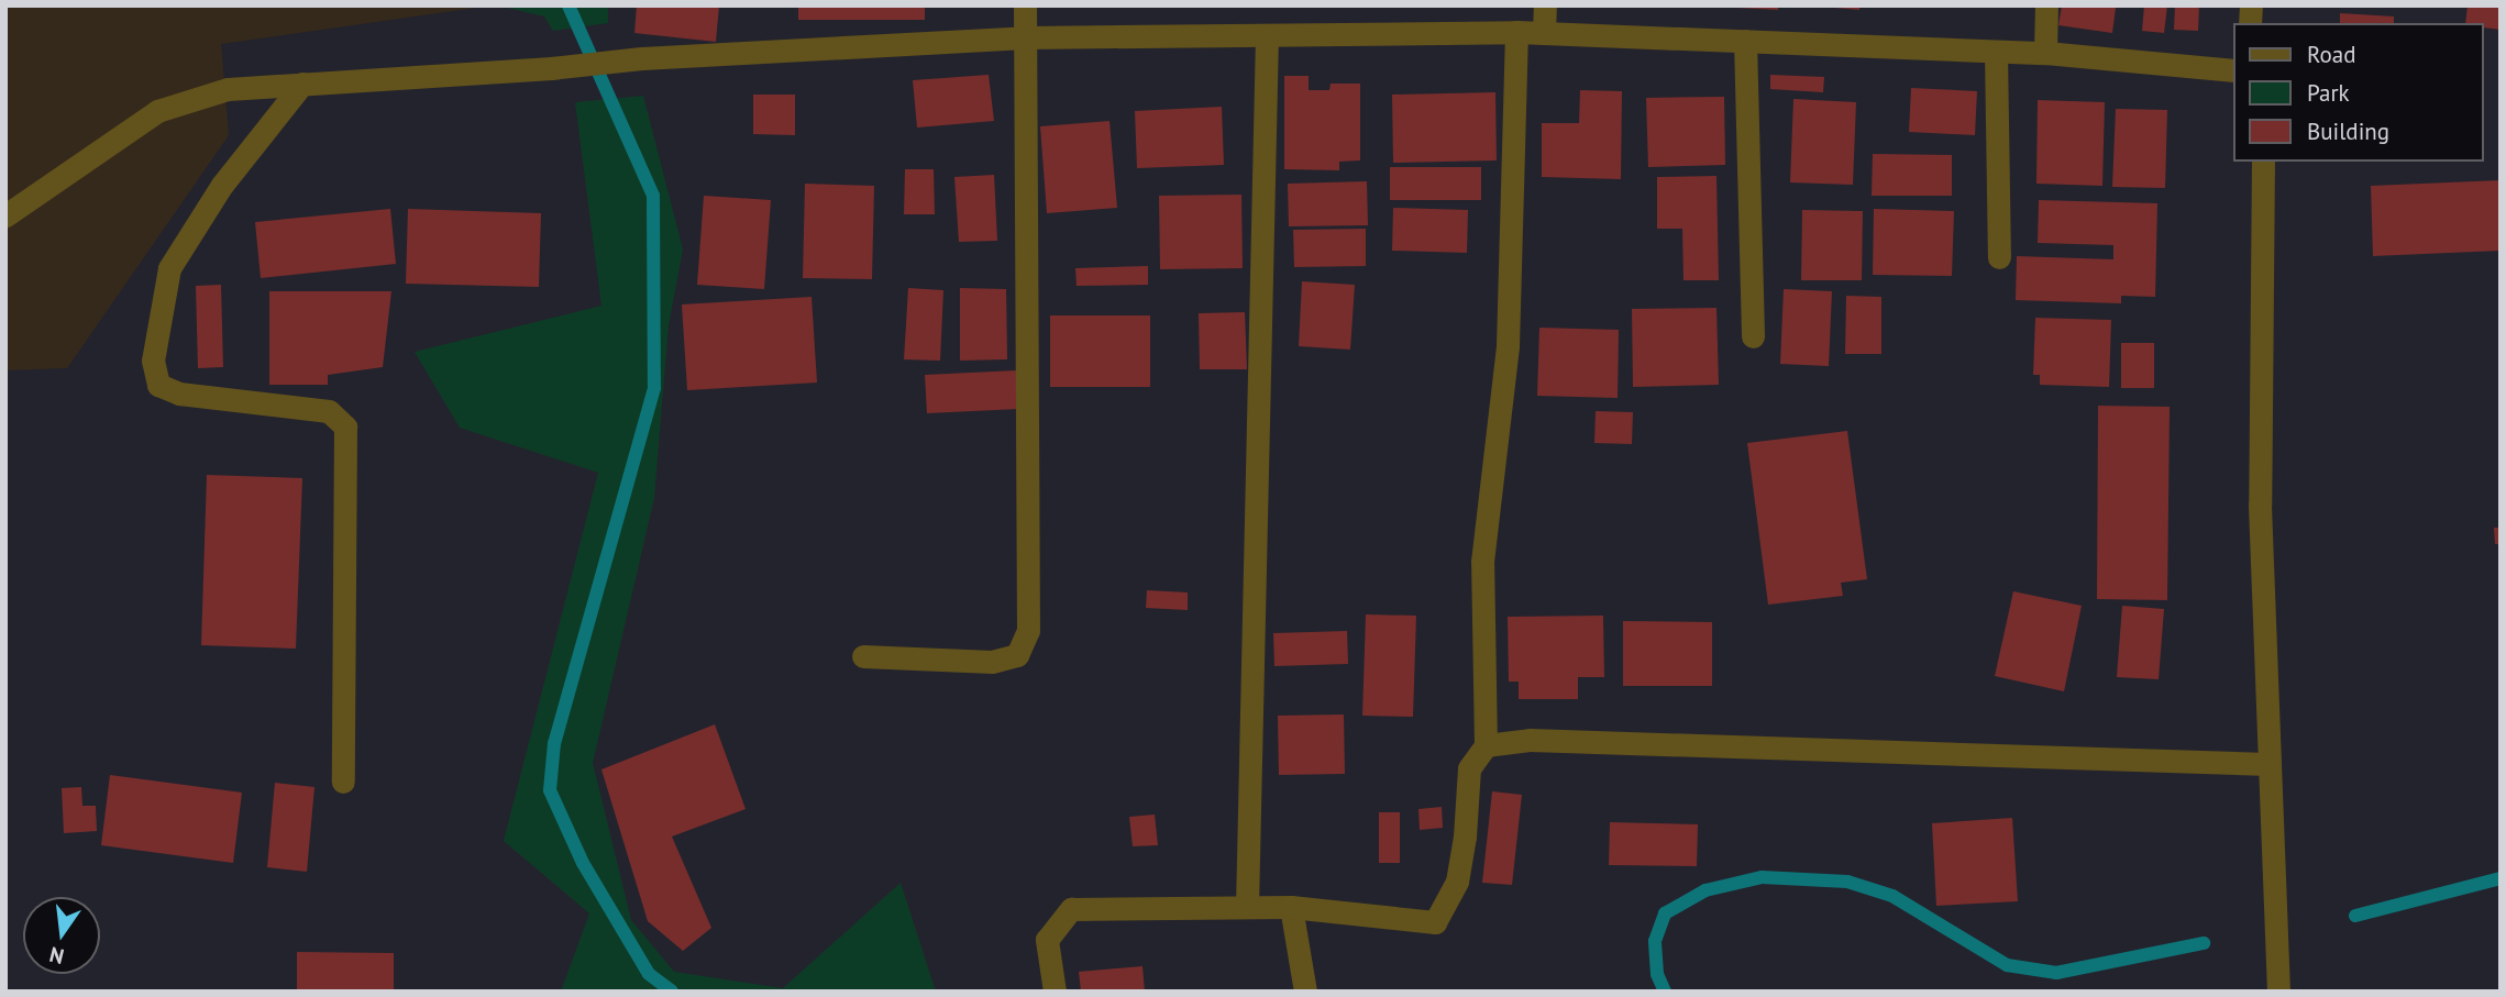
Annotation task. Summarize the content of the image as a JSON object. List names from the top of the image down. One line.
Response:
{"legend":["Road","Park","Building"],"north":"bottom"}
